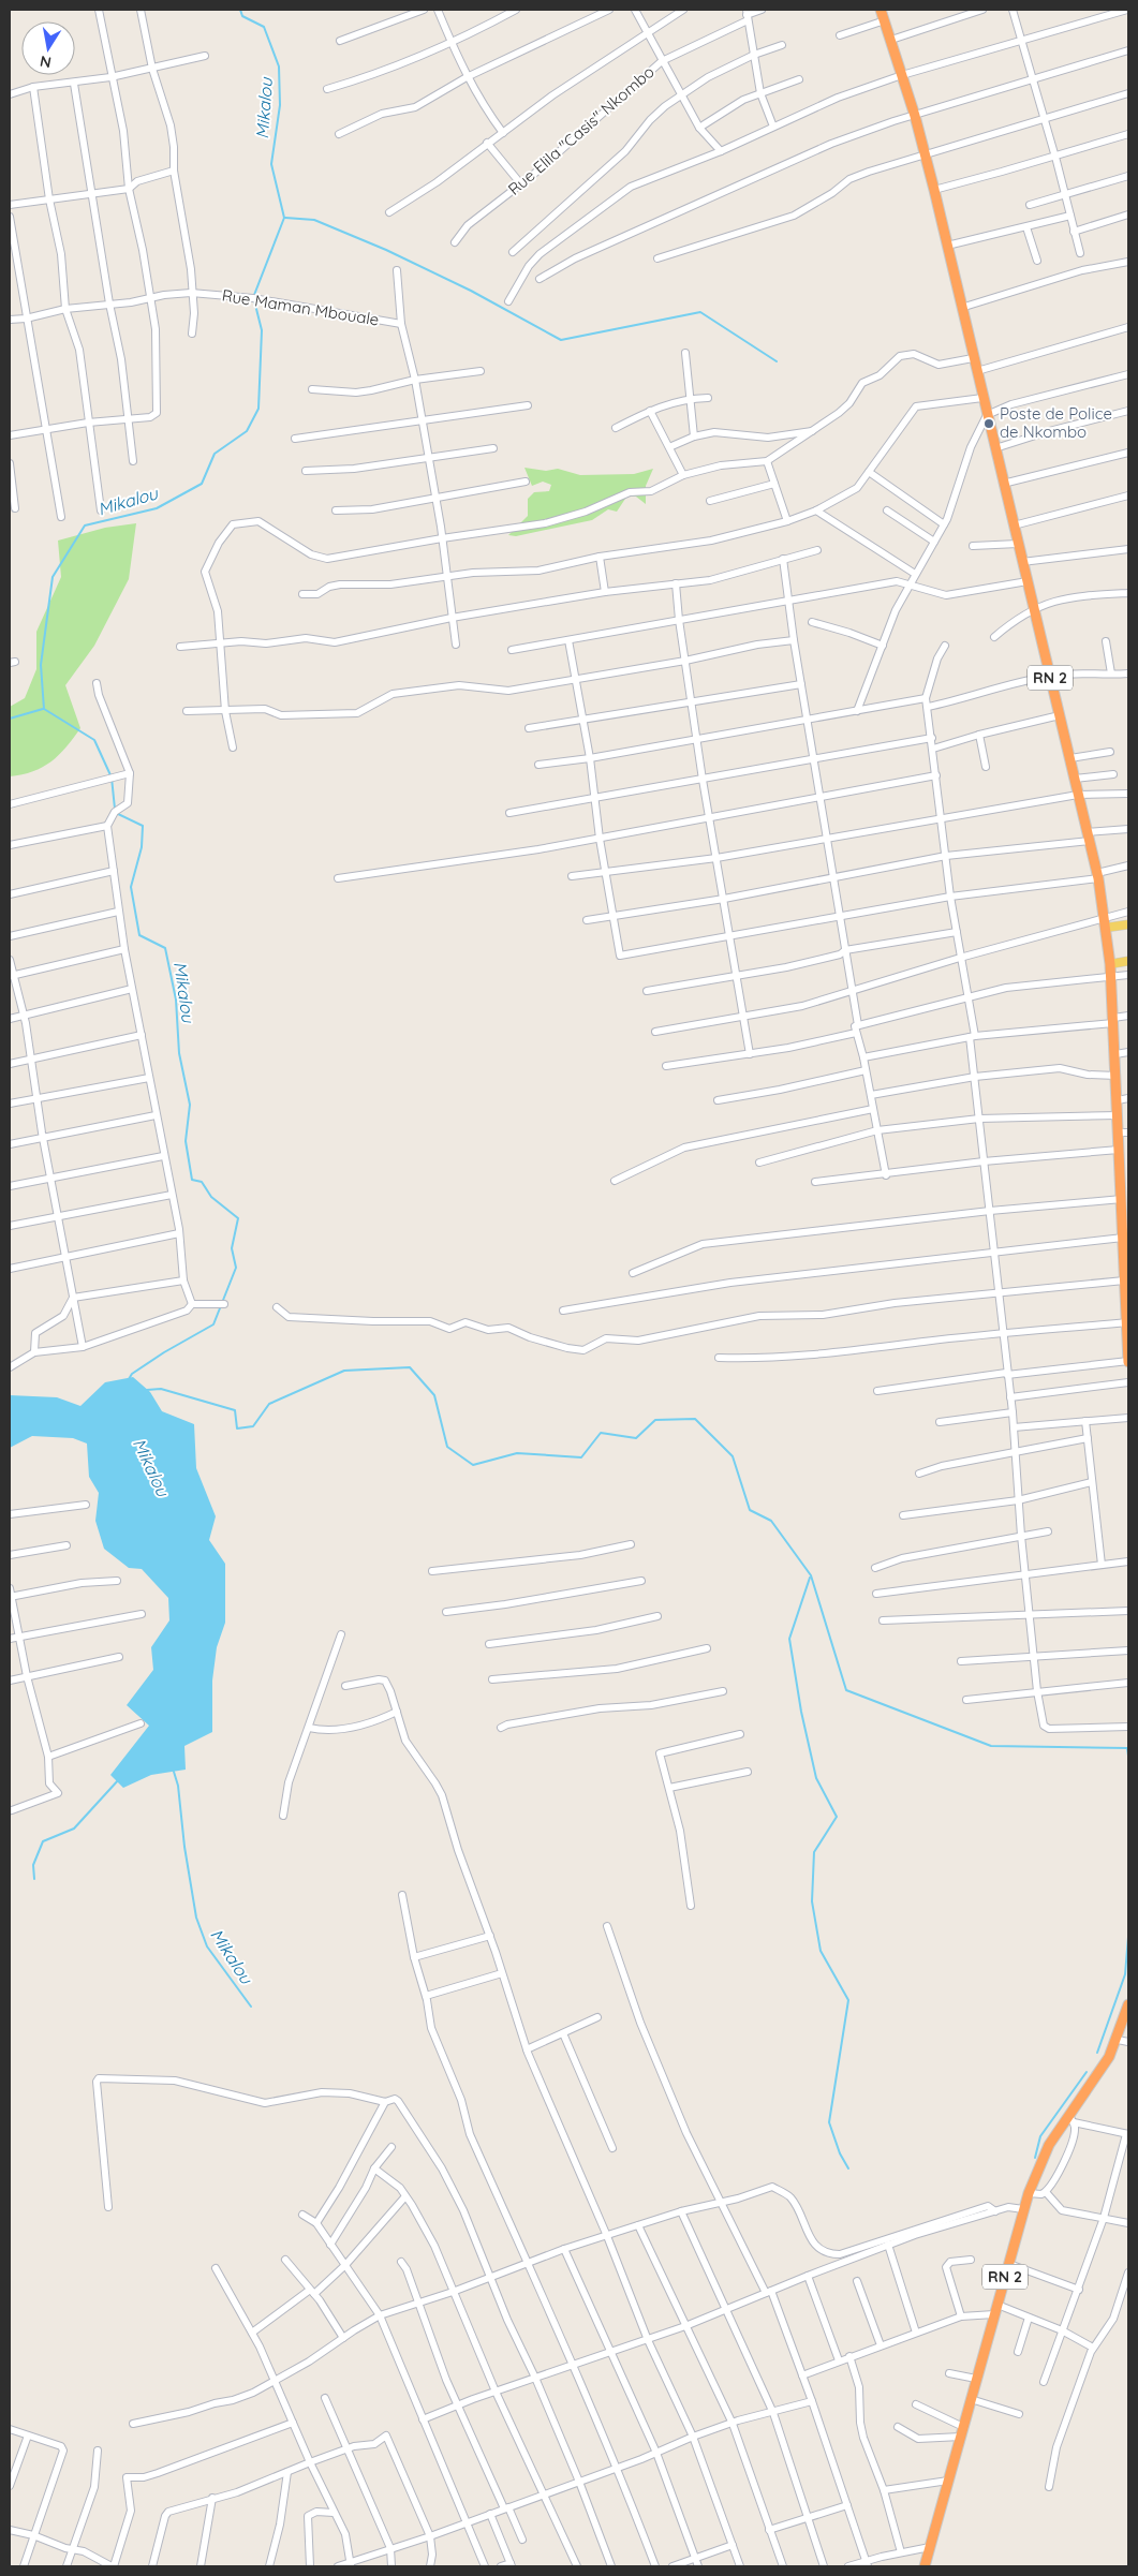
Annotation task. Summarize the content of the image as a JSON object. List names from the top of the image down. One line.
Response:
{"streets":{"highway":["RN 2"],"street":["Rue Elila \"Casis\" Nkombo","Rue Maman Mbouale"]},"water":["Mikalou"],"places":["Poste de Police de Nkombo"],"north":"bottom"}
